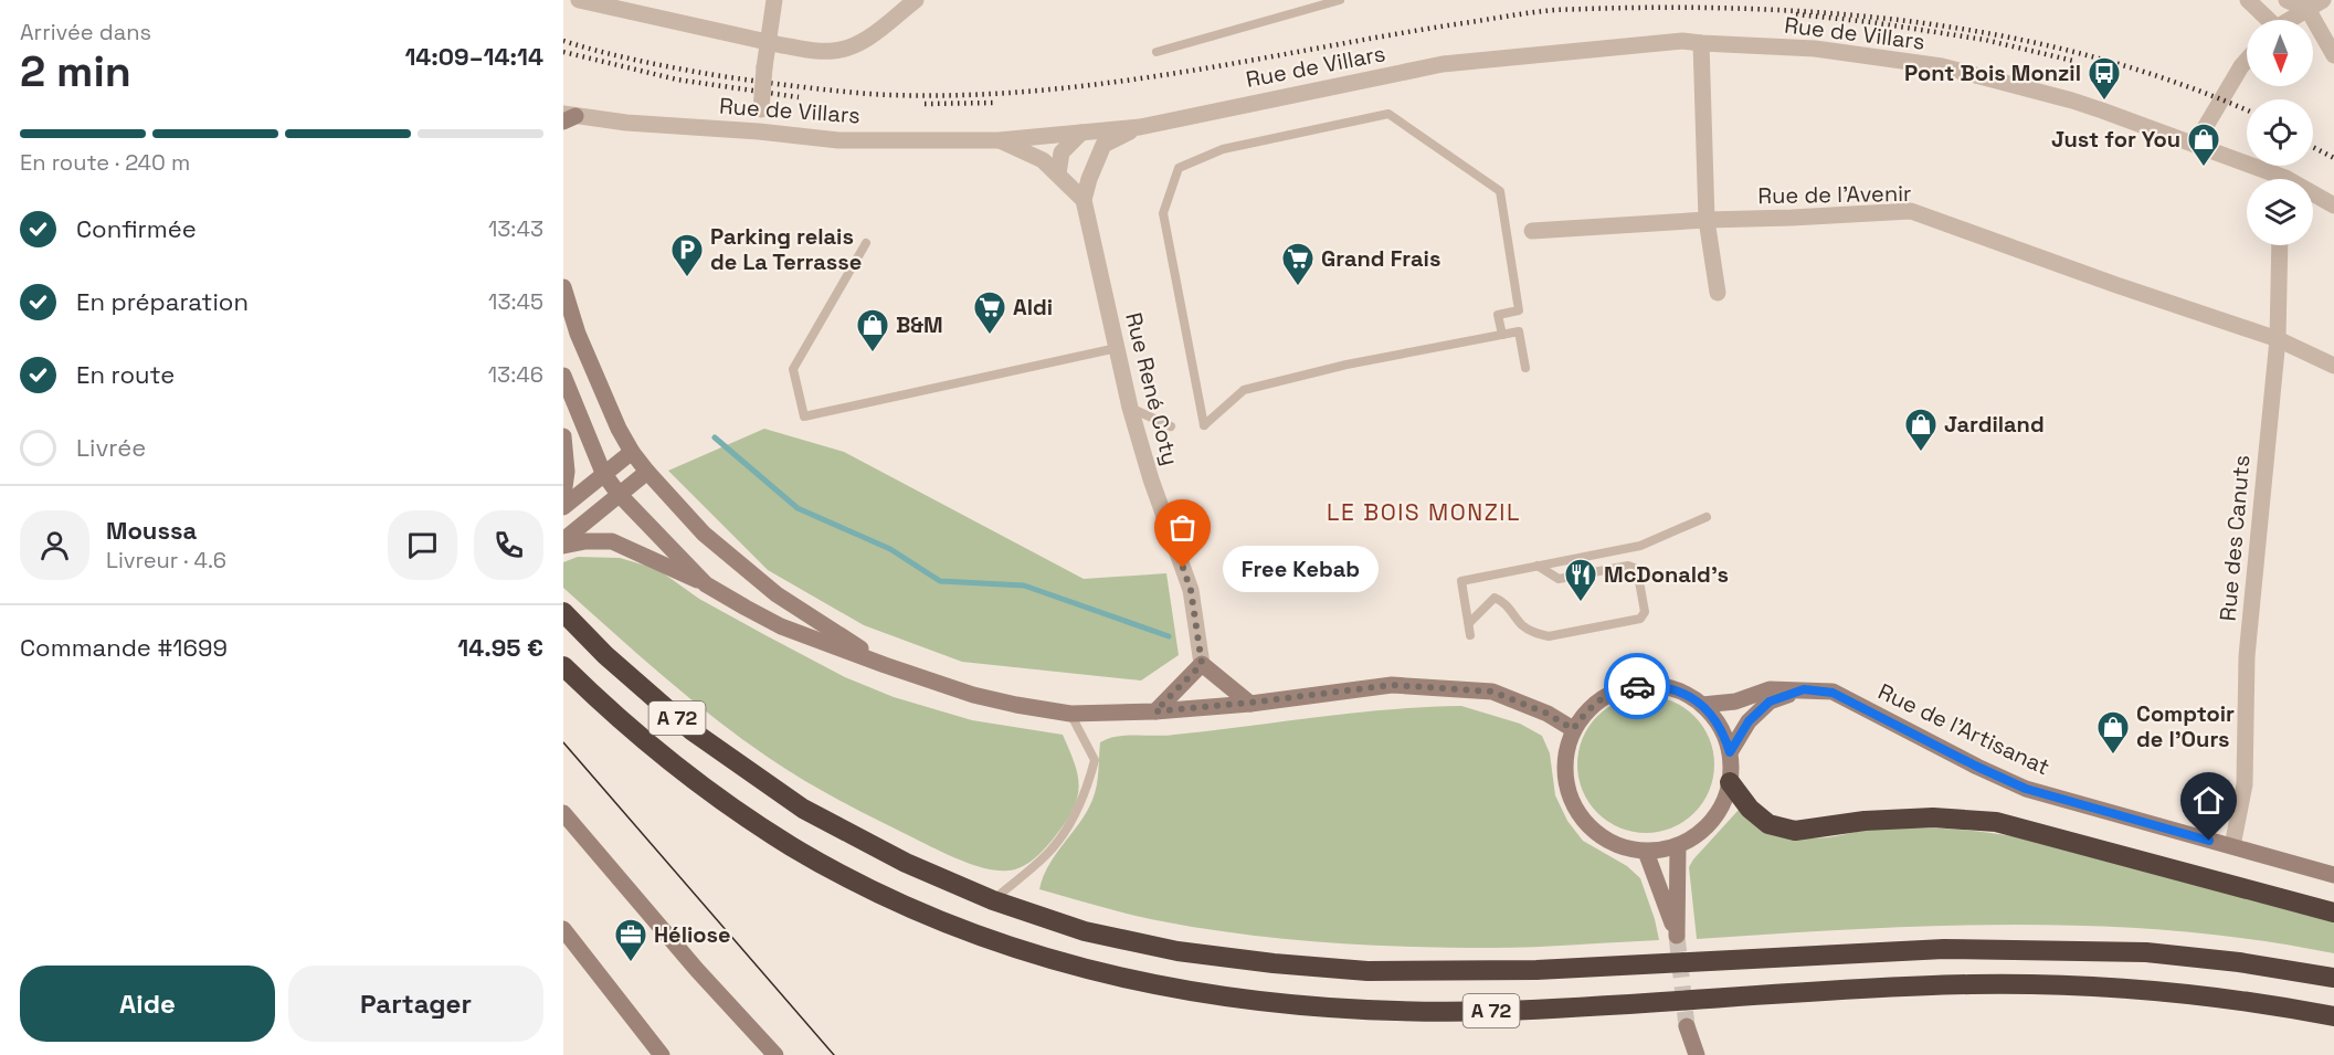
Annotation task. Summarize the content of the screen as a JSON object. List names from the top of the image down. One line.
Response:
{"streets":{"highway":["A 72"],"main road":["Rue de l'Artisanat"],"street":["Rue de Villars","Rue de l'Avenir","Rue René Coty","Rue des Canuts"]},"crossings":[["Rue de l'Avenir","Rue des Canuts"],["Rue des Canuts","Rue de l'Artisanat"]],"districts":["LE BOIS MONZIL"],"places":{"bus stop":["Pont Bois Monzil"],"shop":["Just for You","B&M","Jardiland","Comptoir de l'Ours"],"parking":["Parking relais de La Terrasse"],"supermarket":["Grand Frais","Aldi"],"other":["Free Kebab"],"restaurant":["McDonald's"],"office":["Héliose"]},"north":"bottom","page":{"heading":["2 min","Arrivée dans","14:09–14:14"],"panel":["Moussa","Livreur · 4.6","Commande #1699","14.95 €"],"bar":"En route · 240 m","list":[["Confirmée","13:43"],["En préparation","13:45"],["En route","13:46"],"Livrée"],"bubble":"Free Kebab","buttons":["Aide","Partager"]}}
